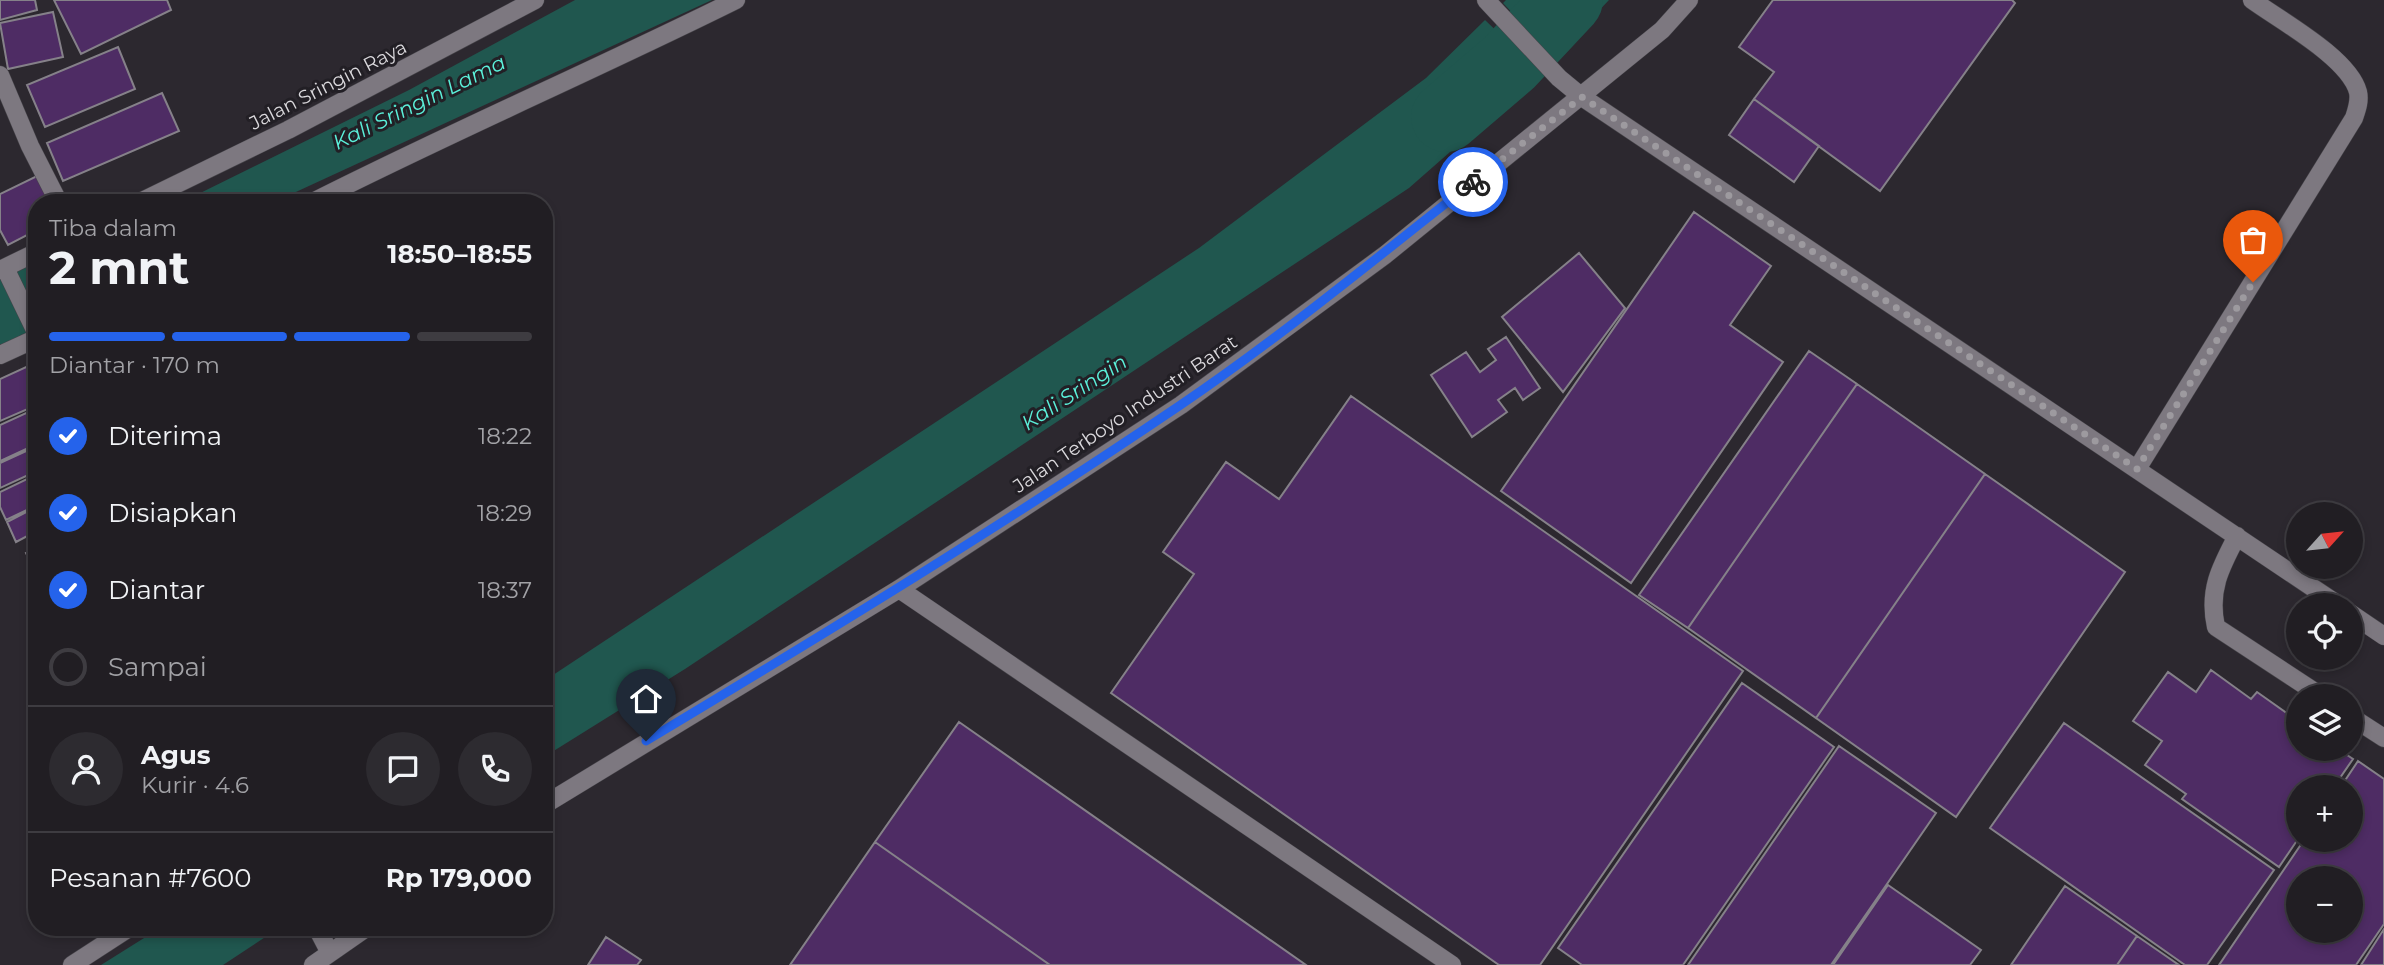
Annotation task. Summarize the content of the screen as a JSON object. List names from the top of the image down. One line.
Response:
{"streets":{"street":["Jalan Sringin Raya","Jalan Terboyo Industri Barat"]},"water":["Kali Sringin Lama","Kali Sringin"],"north":"top right","page":{"heading":["2 mnt","Tiba dalam","18:50–18:55"],"panel":["Agus","Kurir · 4.6","Pesanan #7600","Rp 179,000"],"bar":"Diantar · 170 m","list":[["Diterima","18:22"],["Disiapkan","18:29"],["Diantar","18:37"],"Sampai"],"map_buttons":["+","−"]}}
